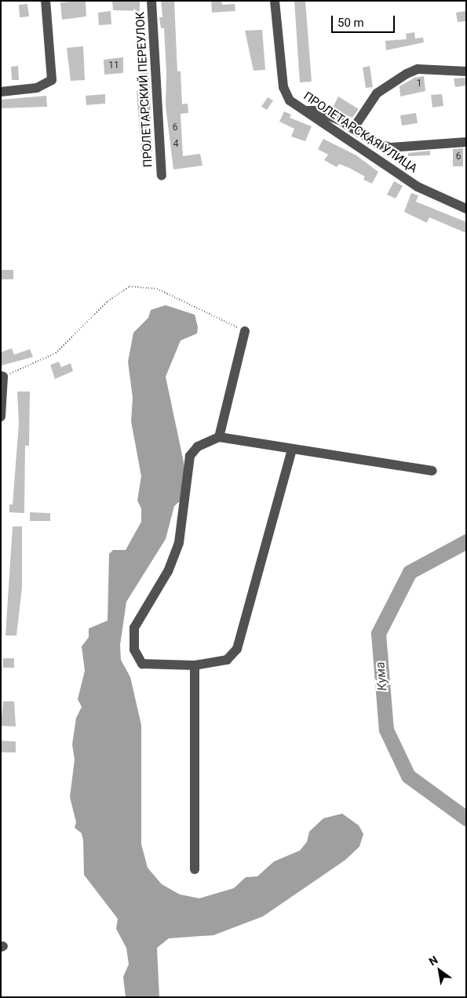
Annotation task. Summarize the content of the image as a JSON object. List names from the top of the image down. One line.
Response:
{"streets":{"street":["ПРОЛЕТАРСКИЙ ПЕРЕУЛОК","ПРОЛЕТАРСКАЯ УЛИЦА"]},"water":["Кума"],"house_numbers":["11","1","6","4","6"],"scale_bar":"50 m","north":"top left"}
